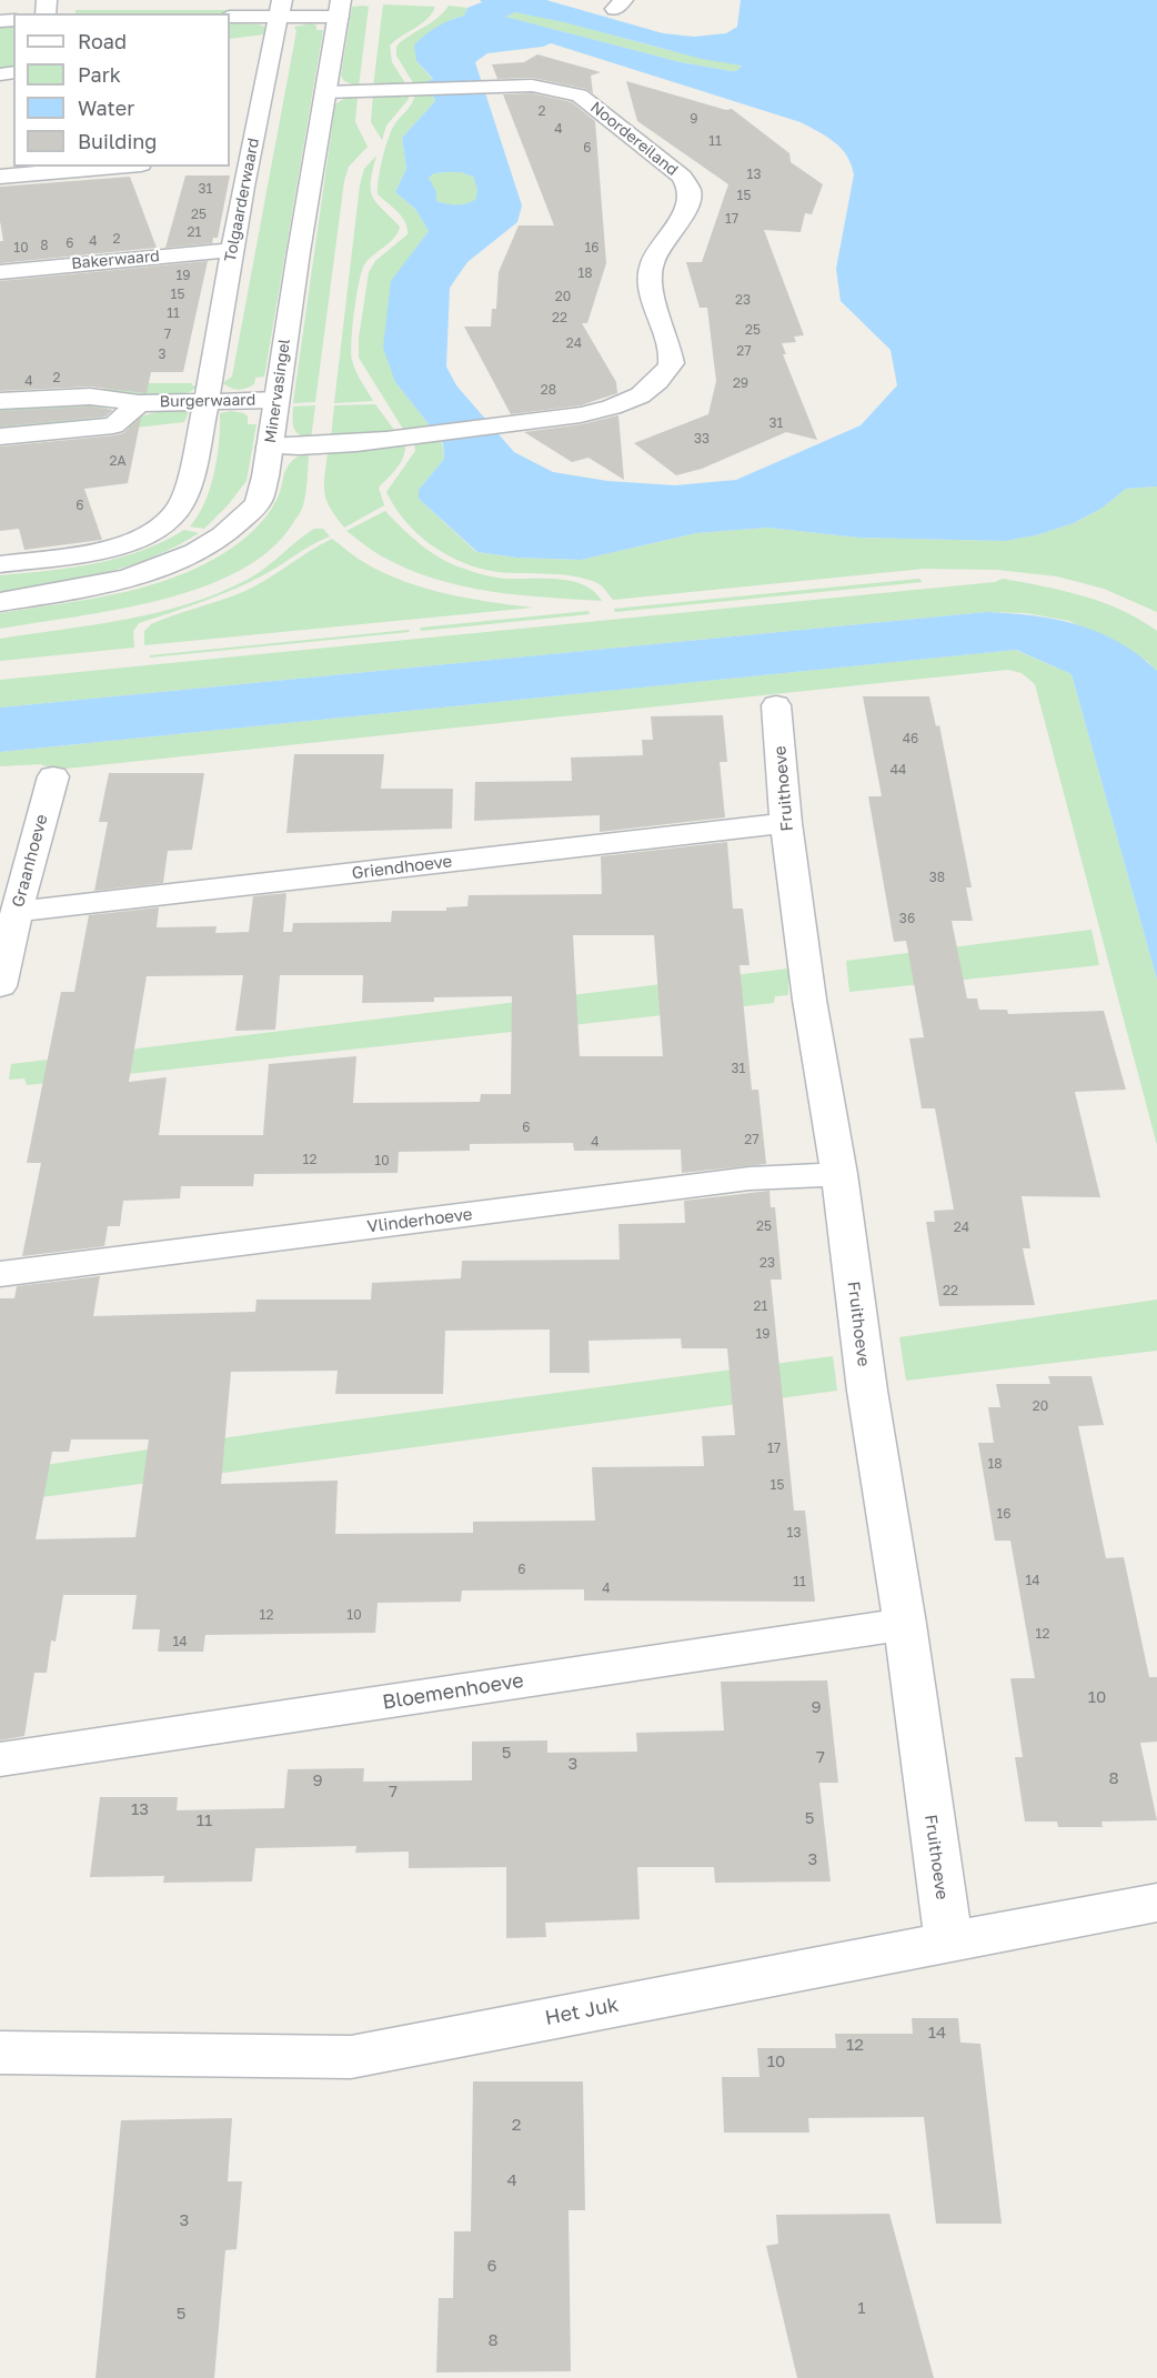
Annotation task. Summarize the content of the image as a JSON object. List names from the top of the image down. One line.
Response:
{"streets":{"street":["Noordereiland","Tolgaarderwaard","Bakerwaard","Minervasingel","Burgerwaard","Fruithoeve","Graanhoeve","Griendhoeve","Vlinderhoeve","Bloemenhoeve","Het Juk"]},"crossings":[["Noordereiland","Minervasingel"],["Tolgaarderwaard","Bakerwaard"],["Tolgaarderwaard","Burgerwaard"],["Minervasingel","Burgerwaard"],["Fruithoeve","Griendhoeve"],["Fruithoeve","Vlinderhoeve"],["Fruithoeve","Bloemenhoeve"],["Fruithoeve","Het Juk"],["Graanhoeve","Griendhoeve"]],"house_numbers":["2","9","4","11","6","13","31","15","25","17","21","2","4","6","8","10","16","18","19","15","20","23","11","22","25","7","24","27","3","2","4","29","28","31","33","2A","6","46","44","38","36","31","6","27","4","12","10","25","24","23","22","21","19","20","17","18","15","16","13","6","14","11","4","12","10","12","14","10","9","5","7","3","8","9","7","13","5","11","3","14","12","10","2","4","3","6","1","5","8"],"legend":["Road","Park","Water","Building"]}
